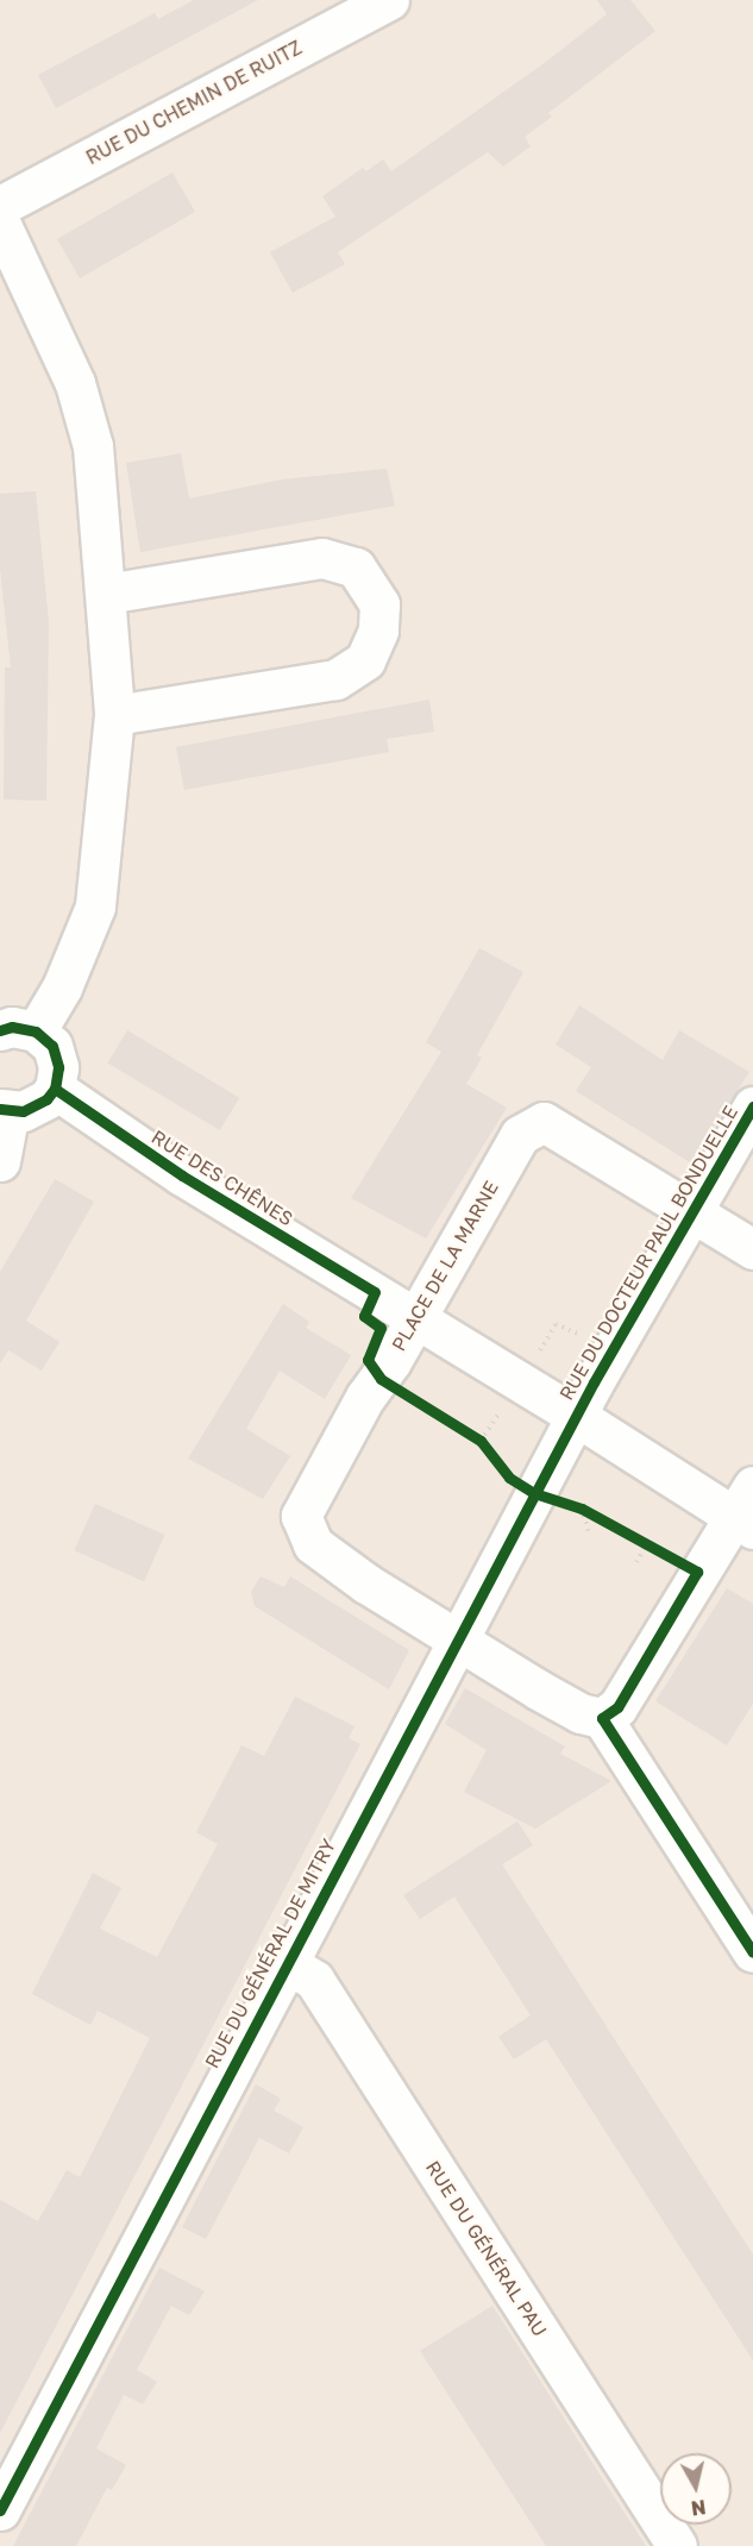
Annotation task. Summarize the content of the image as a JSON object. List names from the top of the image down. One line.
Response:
{"streets":{"street":["RUE DU CHEMIN DE RUITZ","RUE DES CHÊNES","RUE DU DOCTEUR PAUL BONDUELLE","PLACE DE LA MARNE","RUE DU GÉNÉRAL DE MITRY","RUE DU GÉNÉRAL PAU"]},"crossings":[["RUE DES CHÊNES","RUE DU DOCTEUR PAUL BONDUELLE"],["RUE DES CHÊNES","PLACE DE LA MARNE"],["RUE DES CHÊNES","RUE DU GÉNÉRAL DE MITRY"],["RUE DU DOCTEUR PAUL BONDUELLE","PLACE DE LA MARNE"],["RUE DU DOCTEUR PAUL BONDUELLE","RUE DU GÉNÉRAL DE MITRY"],["PLACE DE LA MARNE","RUE DU GÉNÉRAL DE MITRY"],["RUE DU GÉNÉRAL DE MITRY","RUE DU GÉNÉRAL PAU"]],"north":"bottom"}
